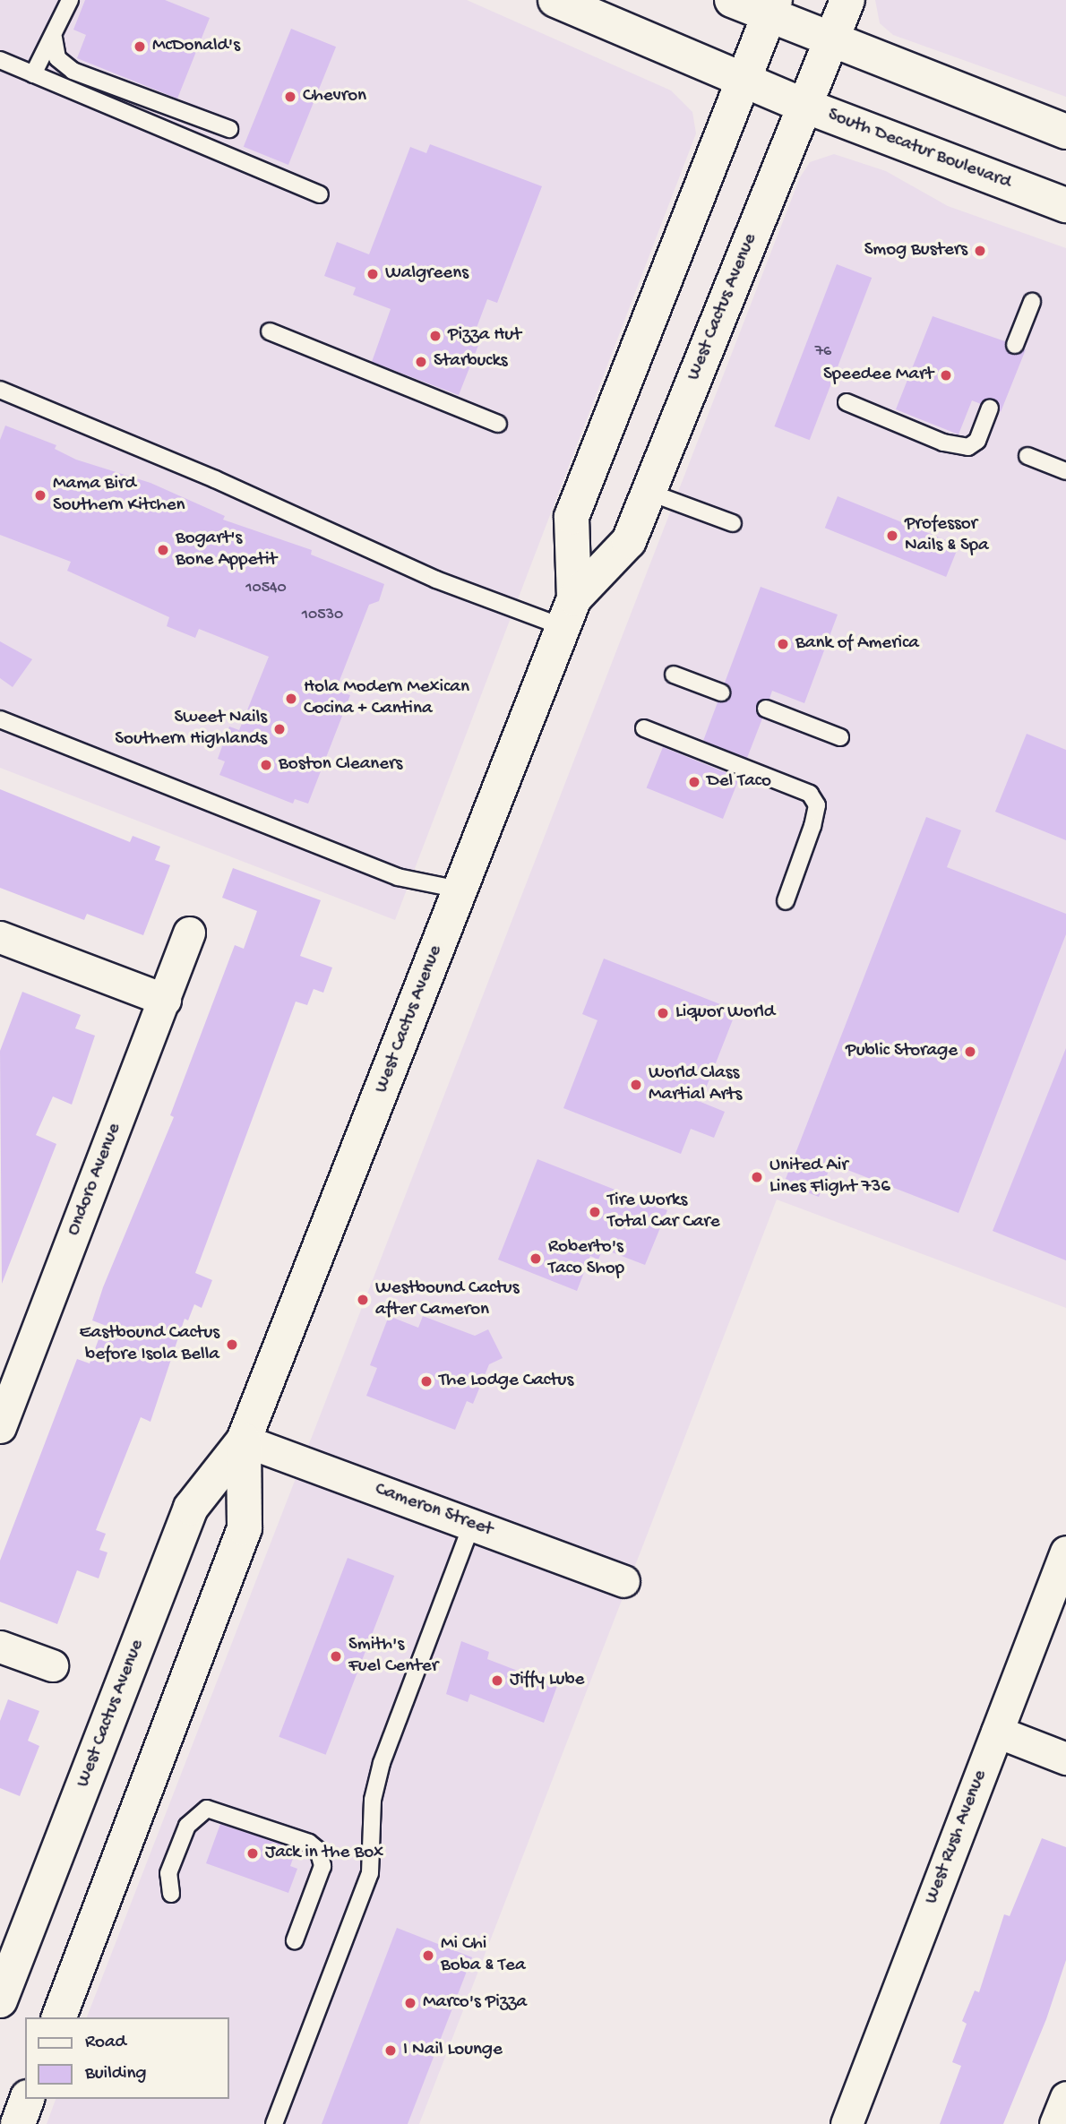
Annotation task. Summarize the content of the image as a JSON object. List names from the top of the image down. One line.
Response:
{"streets":{"main road":["South Decatur Boulevard","West Cactus Avenue"],"street":["Ondoro Avenue","Cameron Street","West Rush Avenue"]},"crossings":[["South Decatur Boulevard","West Cactus Avenue"],["West Cactus Avenue","Cameron Street"]],"places":["McDonald's","Chevron","Smog Busters","Walgreens","Pizza Hut","Starbucks","Speedee Mart","Mama Bird Southern Kitchen","Professor Nails & Spa","Bogart's Bone Appetit","Bank of America","Hola Modern Mexican Cocina + Cantina","Sweet Nails Southern Highlands","Boston Cleaners","Del Taco","Liquor World","Public Storage","World Class Martial Arts","United Air Lines Flight 736","Tire Works Total Car Care","Roberto's Taco Shop","Westbound Cactus after Cameron","Eastbound Cactus before Isola Bella","The Lodge Cactus","Smith's Fuel Center","Jiffy Lube","Jack in the Box","Mi Chi Boba & Tea","Marco's Pizza","I Nail Lounge"],"house_numbers":["76","10540","10530"],"legend":["Road","Building"]}
